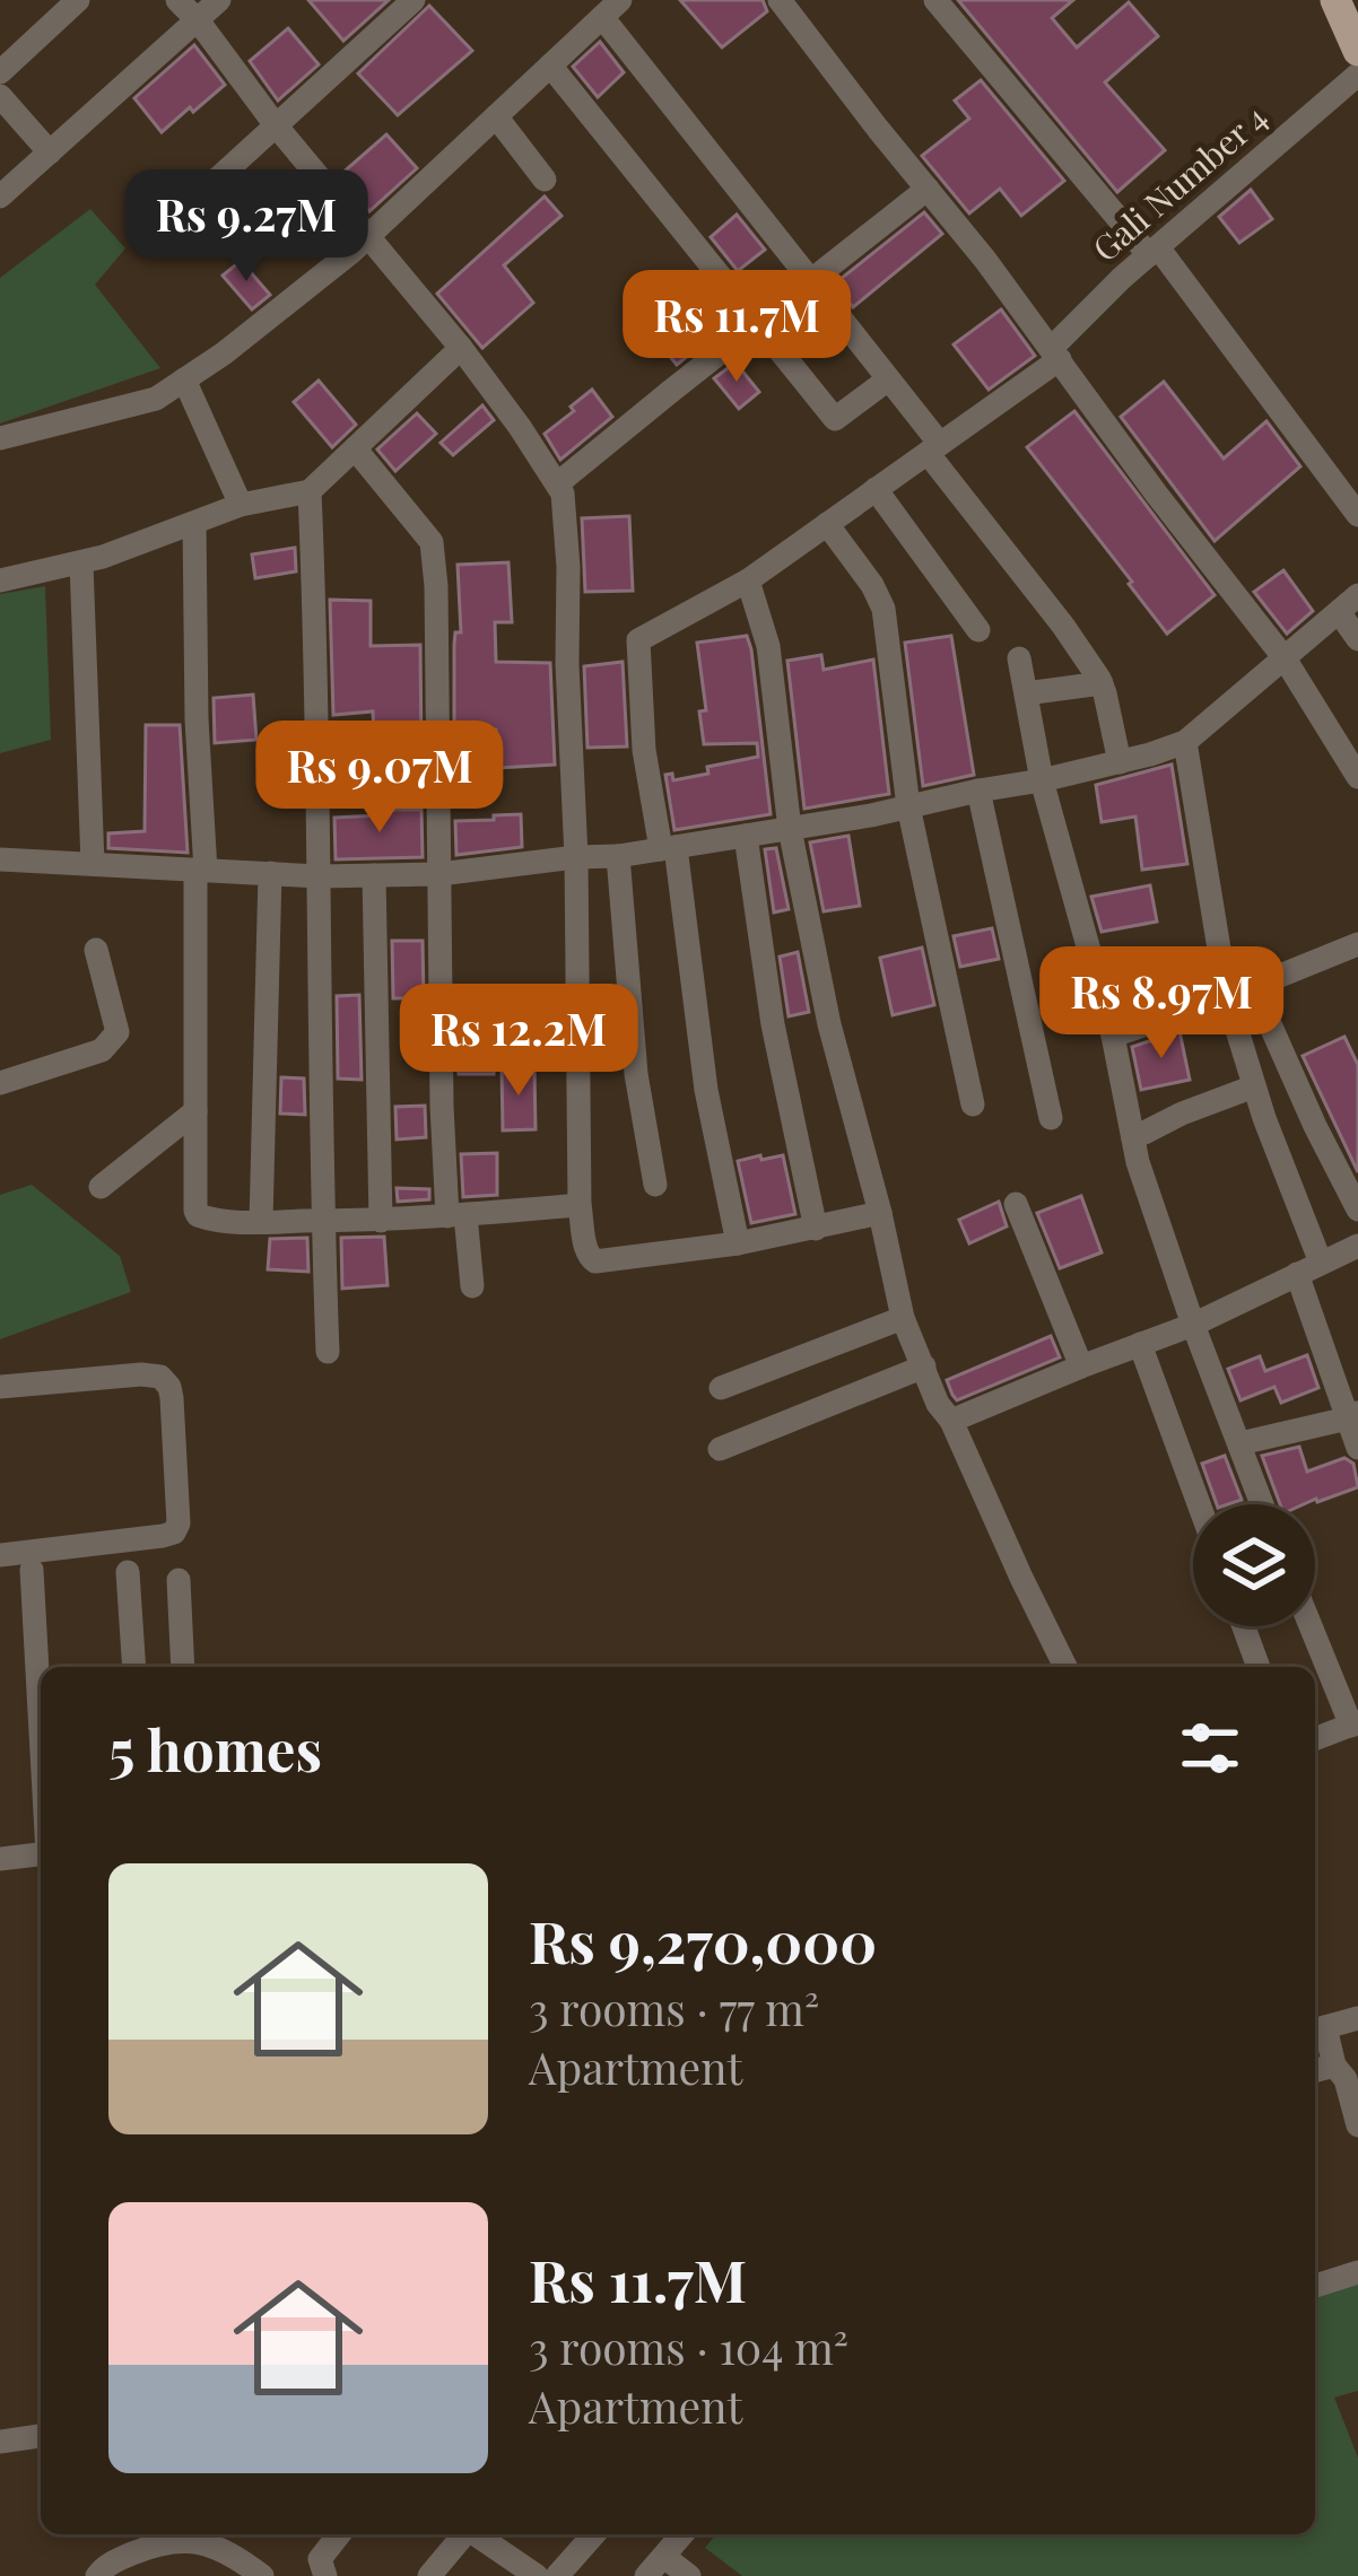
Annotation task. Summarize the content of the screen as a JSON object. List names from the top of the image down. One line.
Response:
{"streets":{"street":["Gali Number 4"]},"page":{"price":["Rs 9.27M","Rs 11.7M","Rs 9.07M","Rs 8.97M","Rs 12.2M"],"heading":"5 homes","list":[{"name":"Rs 9,270,000","note":"3 rooms · 77 m² · Apartment"},{"name":"Rs 11.7M","note":"3 rooms · 104 m² · Apartment"}]}}
